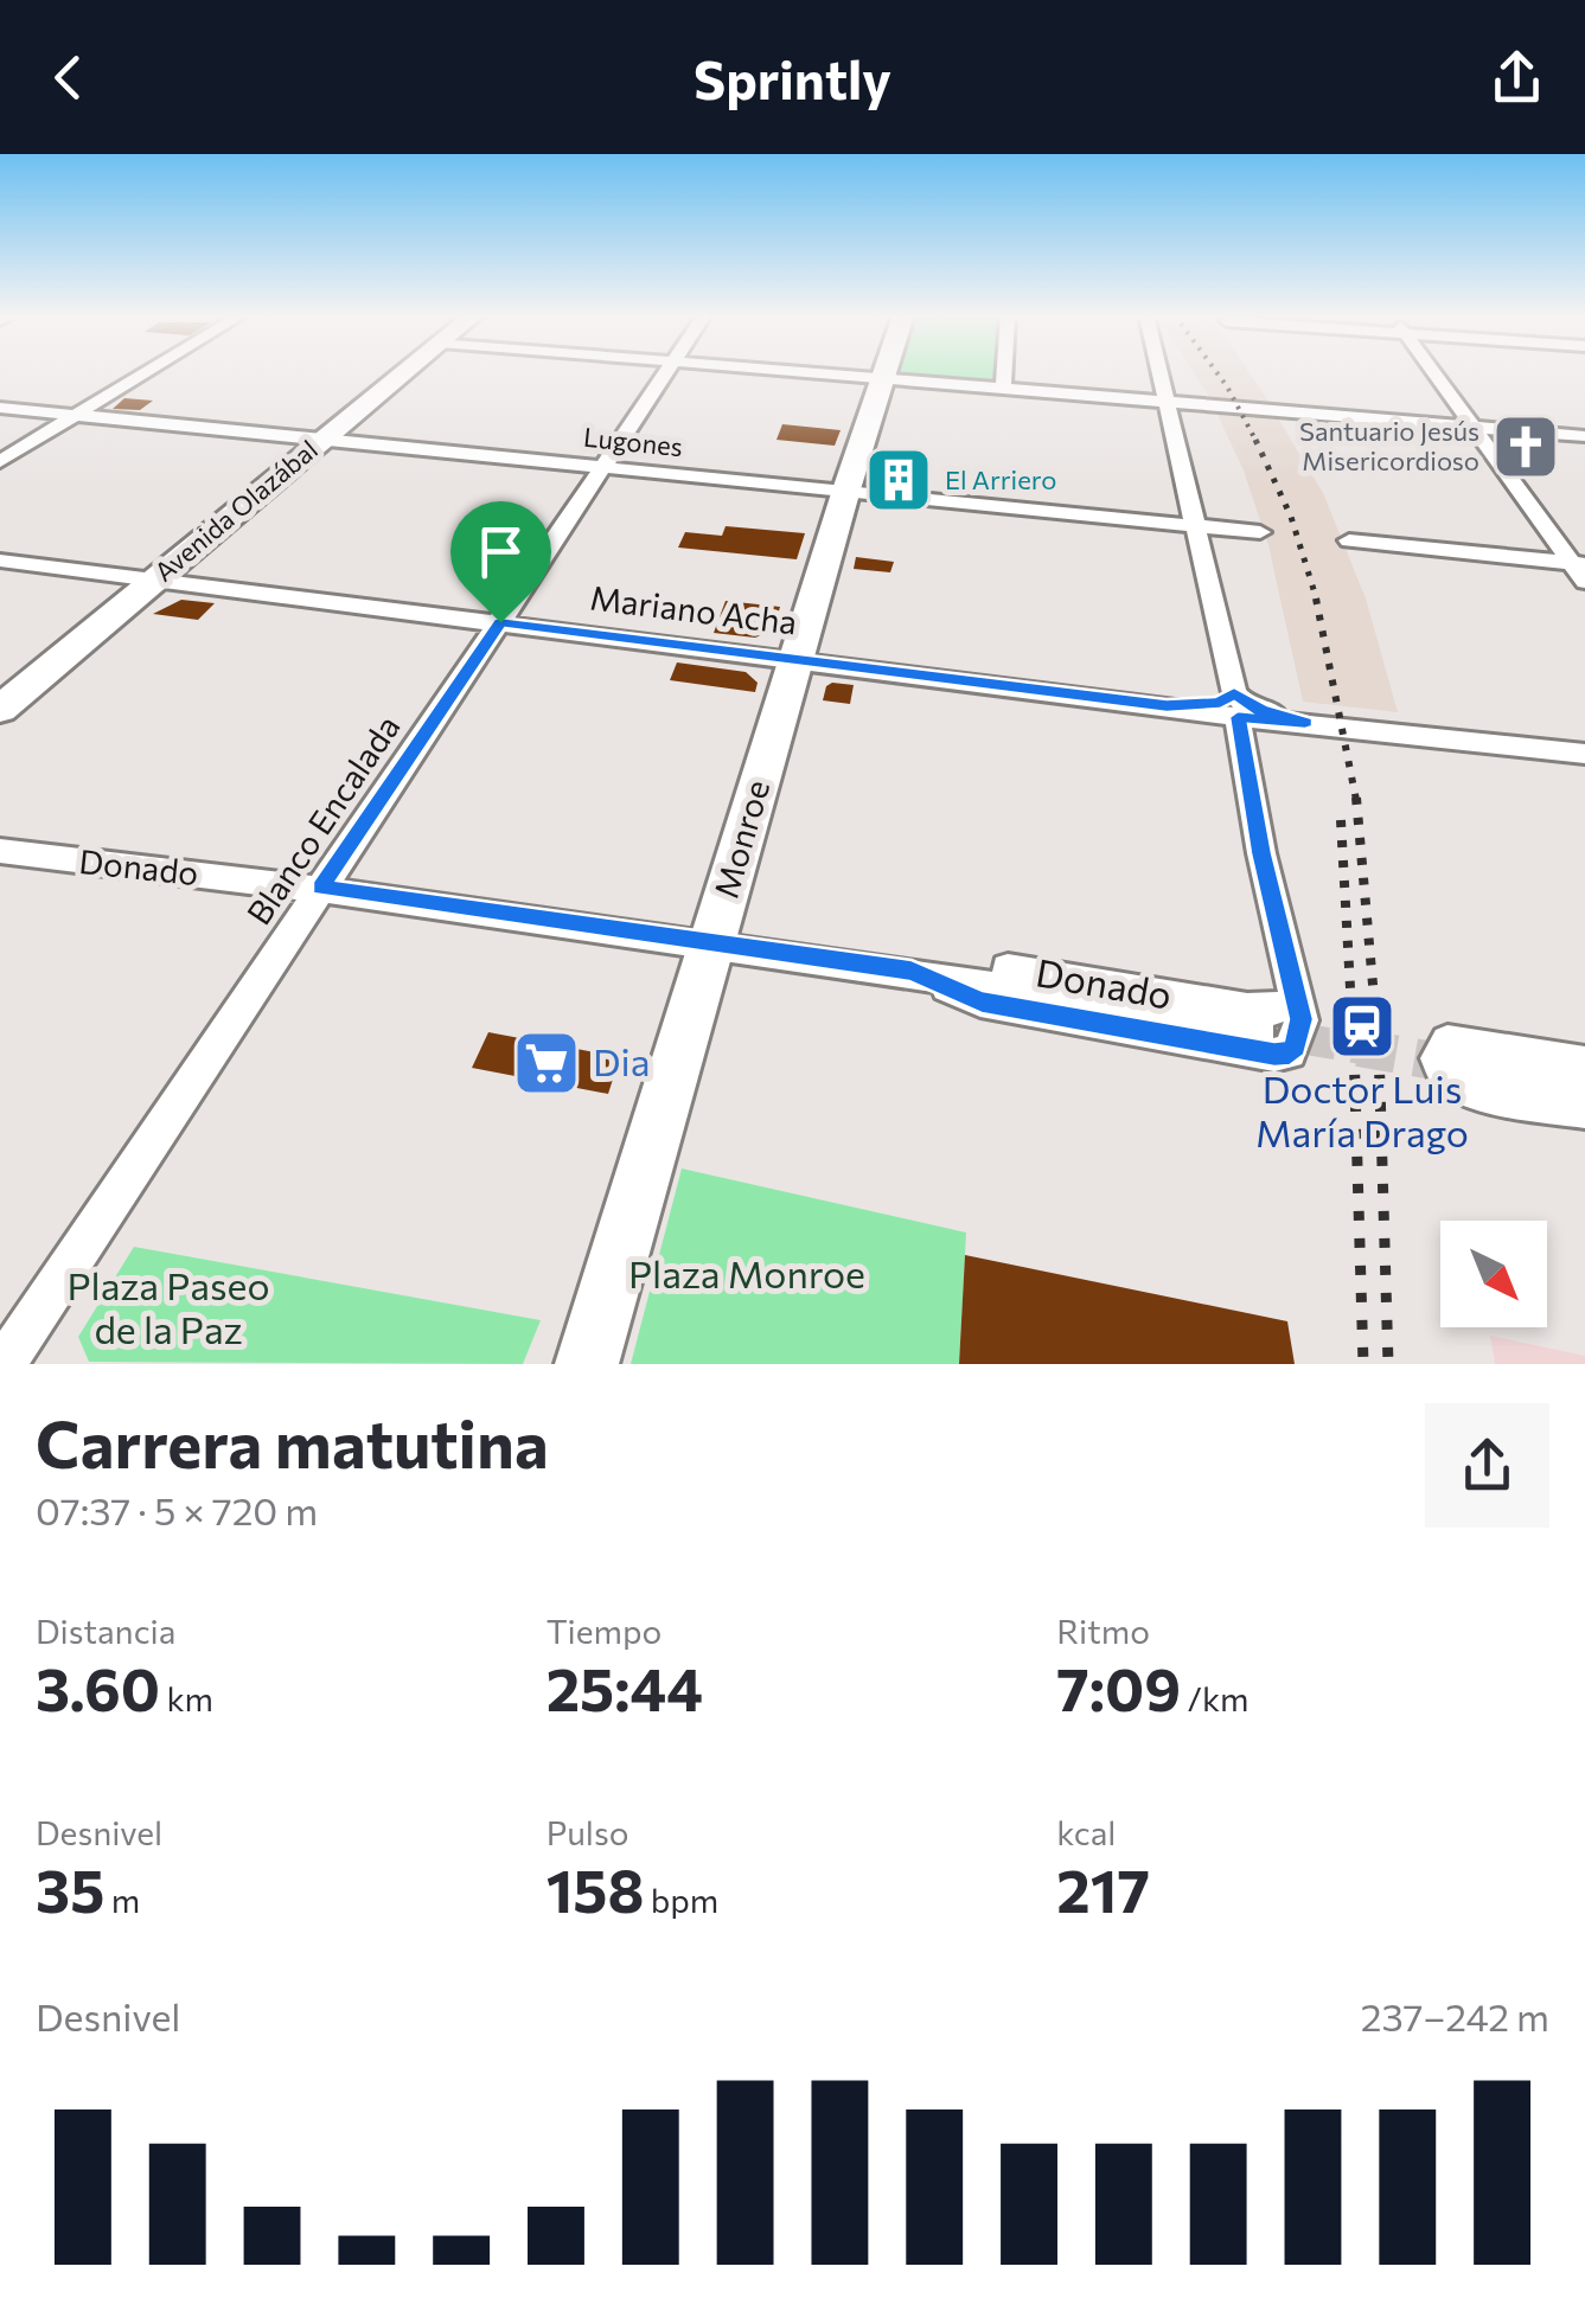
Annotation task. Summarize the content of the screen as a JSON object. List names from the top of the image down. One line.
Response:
{"streets":{"main road":["Avenida Olazábal","Monroe"],"street":["Lugones","Mariano Acha","Blanco Encalada","Donado"]},"crossings":[["Lugones","Avenida Olazábal"],["Lugones","Blanco Encalada"],["Lugones","Monroe"],["Avenida Olazábal","Mariano Acha"],["Mariano Acha","Blanco Encalada"],["Mariano Acha","Monroe"],["Blanco Encalada","Donado"],["Monroe","Donado"]],"parks":["Plaza Monroe","Plaza Paseo de la Paz"],"places":{"church":["Santuario Jesús Misericordioso"],"building":["El Arriero"],"station":["Doctor Luis María Drago"],"supermarket":["Dia"]},"north":"bottom right","page":{"header":"Sprintly","heading":["Carrera matutina","07:37 · 5 × 720 m"],"stats":[["Distancia","3.60 km"],["Tiempo","25:44"],["Ritmo","7:09 /km"],["Desnivel","35 m"],["Pulso","158 bpm"],["kcal","217"]],"chart":["Desnivel","237–242 m"]}}
